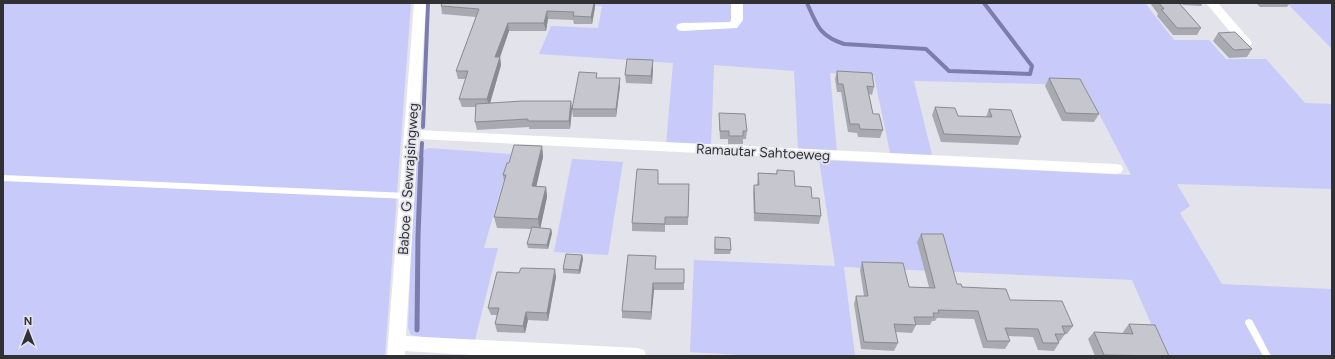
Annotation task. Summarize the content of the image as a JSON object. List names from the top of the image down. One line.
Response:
{"streets":{"street":["Ramautar Sahtoeweg","Baboe G Sewrajsingweg"]},"crossings":[["Ramautar Sahtoeweg","Baboe G Sewrajsingweg"]],"north":"top"}
